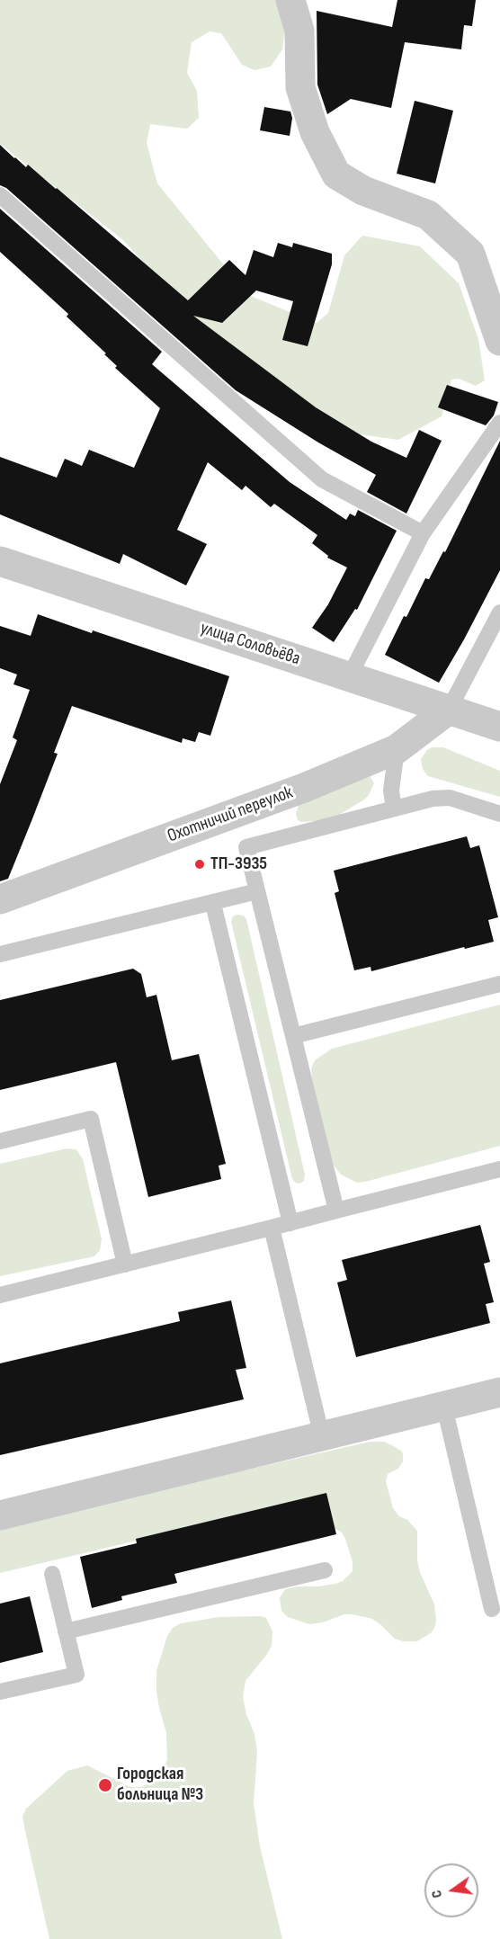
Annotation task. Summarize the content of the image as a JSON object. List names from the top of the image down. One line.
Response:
{"streets":{"street":["улица Соловьёва","Охотничий переулок"]},"crossings":[["улица Соловьёва","Охотничий переулок"]],"places":["ТП-3935","Городская больница №3"],"north":"left"}
